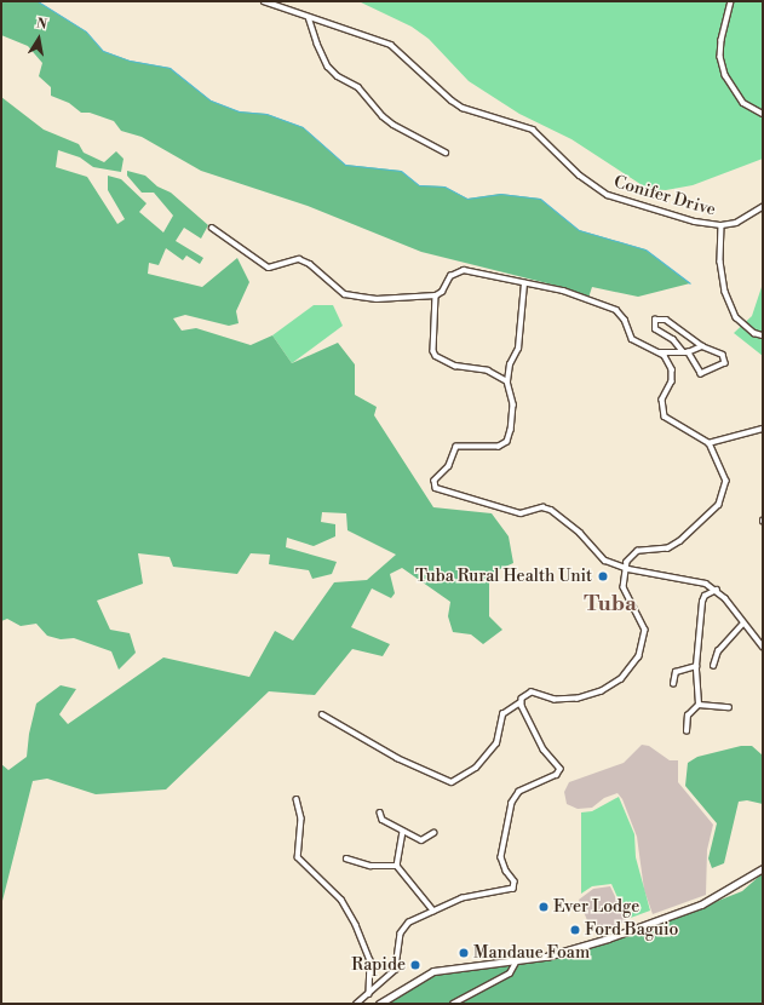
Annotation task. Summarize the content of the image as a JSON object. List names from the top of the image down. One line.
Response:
{"streets":{"street":["Conifer Drive"]},"districts":["Tuba"],"places":["Tuba Rural Health Unit","Ever Lodge","Ford Baguio","Mandaue Foam","Rapide"],"north":"top"}
